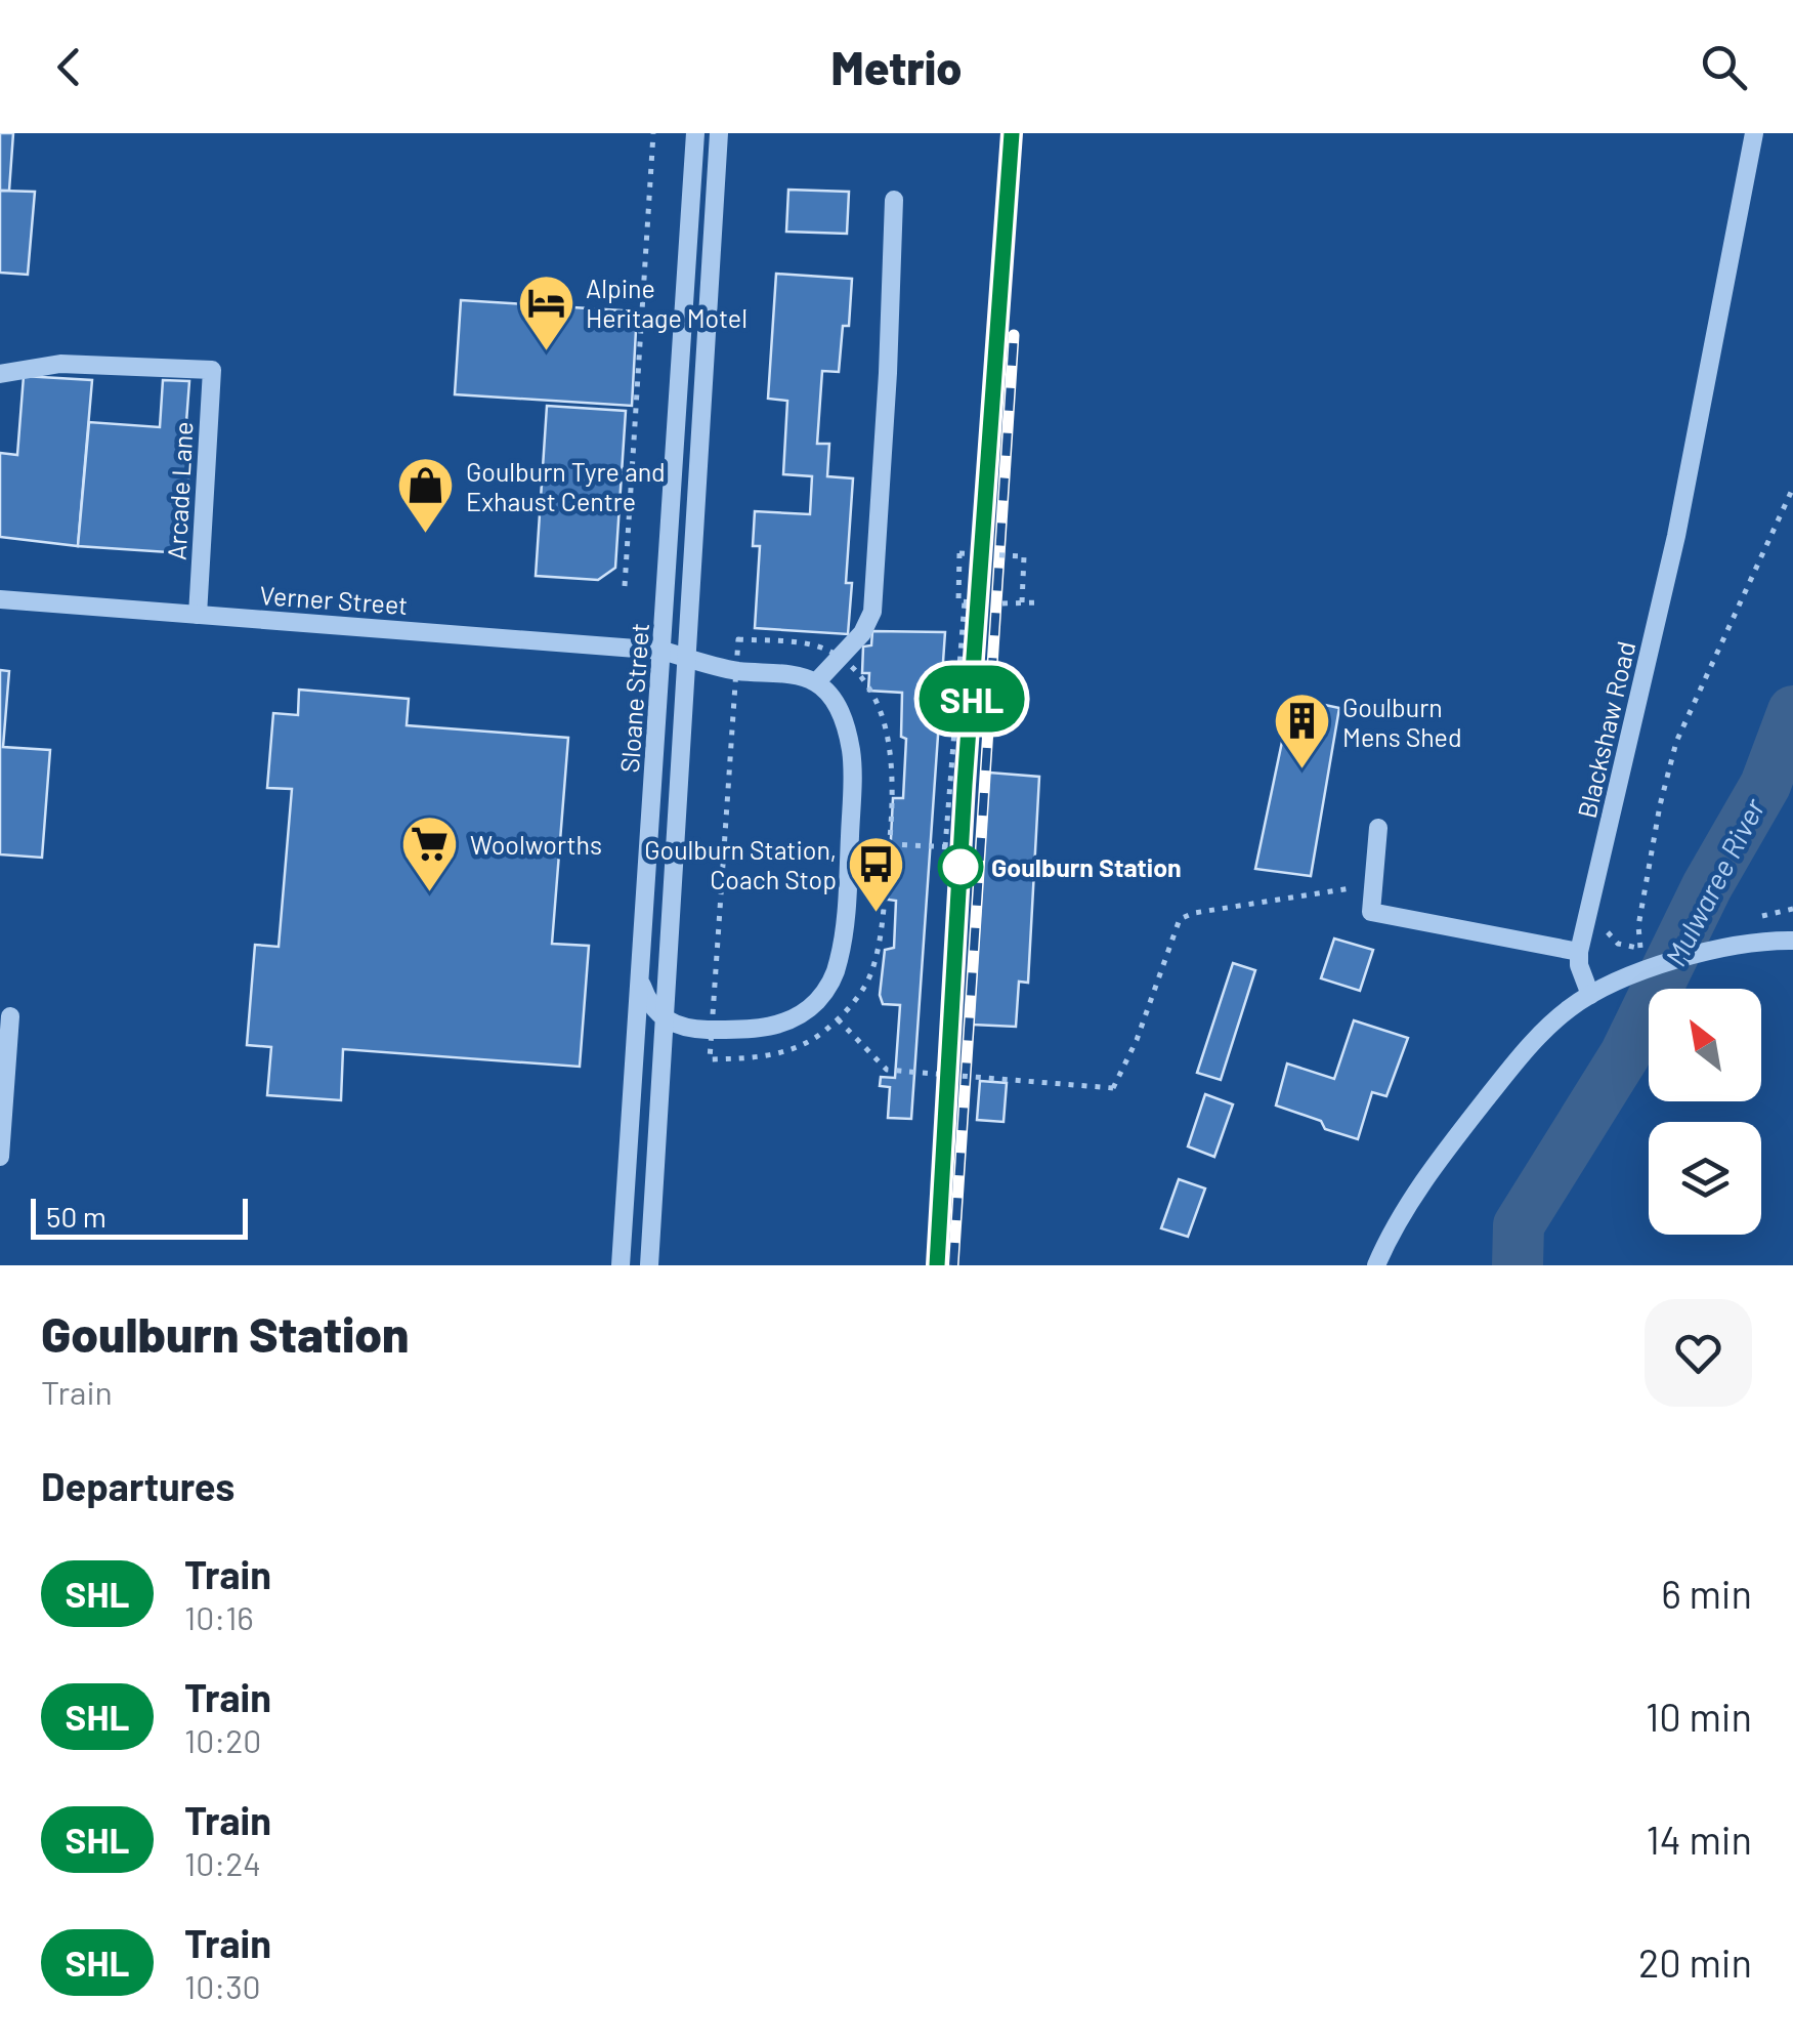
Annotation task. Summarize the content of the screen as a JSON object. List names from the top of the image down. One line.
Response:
{"streets":{"street":["Arcade Lane","Verner Street","Sloane Street","Blackshaw Road"]},"crossings":[["Arcade Lane","Verner Street"],["Verner Street","Sloane Street"]],"water":["Mulwaree River"],"places":{"hotel":["Alpine Heritage Motel"],"shop":["Goulburn Tyre and Exhaust Centre"],"building":["Goulburn Mens Shed"],"other":["Goulburn Station"],"supermarket":["Woolworths"],"bus stop":["Goulburn Station, Coach Stop"]},"scale_bar":"50 m","north":"top left","page":{"header":"Metrio","on_map":"SHL","scale":"50 m","heading":[["Goulburn Station","Train"],"Departures"],"list":[{"mark":"SHL","name":"Train","note":"10:16","value":"6 min"},{"mark":"SHL","name":"Train","note":"10:20","value":"10 min"},{"mark":"SHL","name":"Train","note":"10:24","value":"14 min"},{"mark":"SHL","name":"Train","note":"10:30","value":"20 min"}]}}
